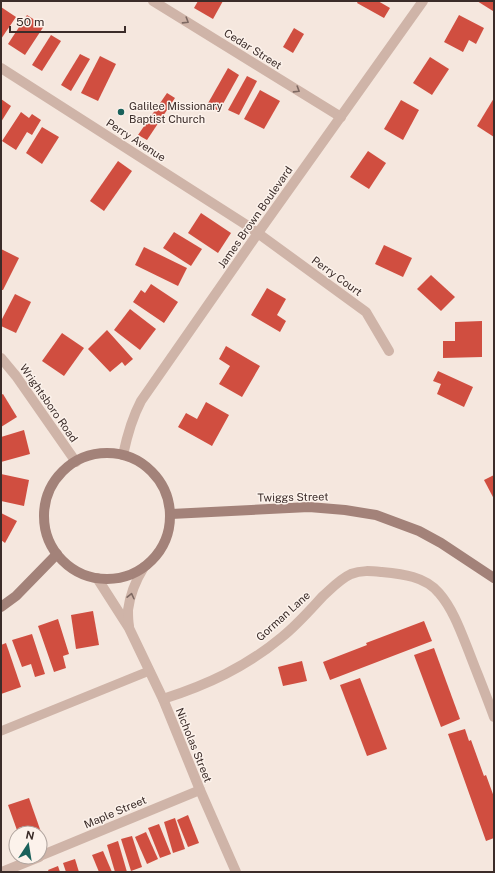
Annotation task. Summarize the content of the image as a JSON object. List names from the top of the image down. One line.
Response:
{"streets":{"main road":["Twiggs Street"],"street":["Cedar Street","Perry Avenue","James Brown Boulevard","Perry Court","Wrightsboro Road","Gorman Lane","Nicholas Street","Maple Street"]},"crossings":[["Cedar Street","James Brown Boulevard"],["Perry Avenue","James Brown Boulevard"],["Perry Avenue","Perry Court"],["James Brown Boulevard","Perry Court"],["James Brown Boulevard","Wrightsboro Road"],["James Brown Boulevard","Twiggs Street"],["James Brown Boulevard","Nicholas Street"],["Wrightsboro Road","Twiggs Street"],["Wrightsboro Road","Nicholas Street"],["Twiggs Street","Nicholas Street"],["Gorman Lane","Nicholas Street"],["Nicholas Street","Maple Street"]],"one_way":["Cedar Street"],"places":["Galilee Missionary Baptist Church"],"scale_bar":"50 m","north":"top"}
